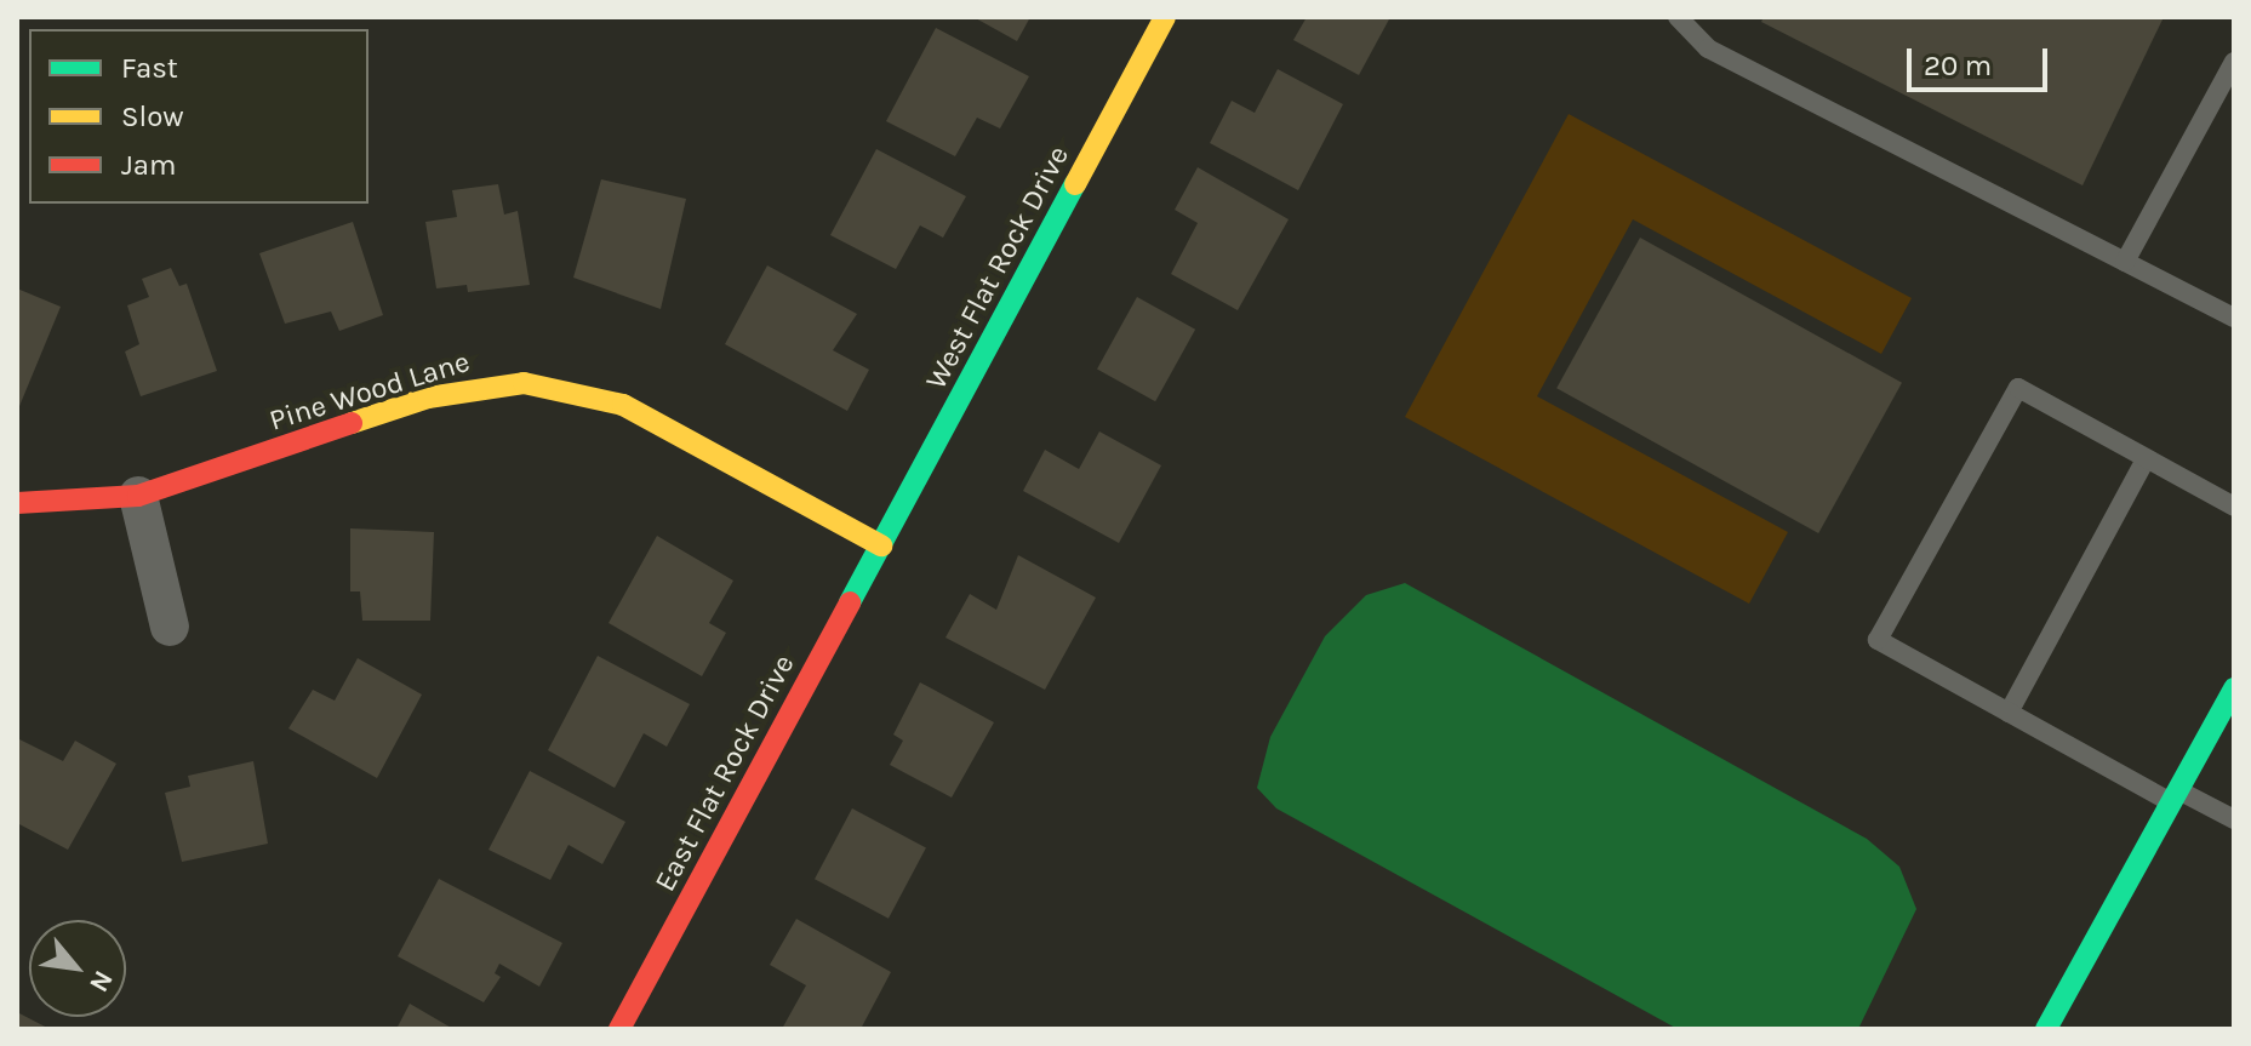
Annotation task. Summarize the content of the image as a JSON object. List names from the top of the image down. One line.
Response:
{"streets":{"street":["West Flat Rock Drive","Pine Wood Lane","East Flat Rock Drive"]},"crossings":[["West Flat Rock Drive","Pine Wood Lane"],["West Flat Rock Drive","East Flat Rock Drive"],["Pine Wood Lane","East Flat Rock Drive"]],"legend":["Fast","Slow","Jam"],"scale_bar":"20 m","north":"bottom right"}
